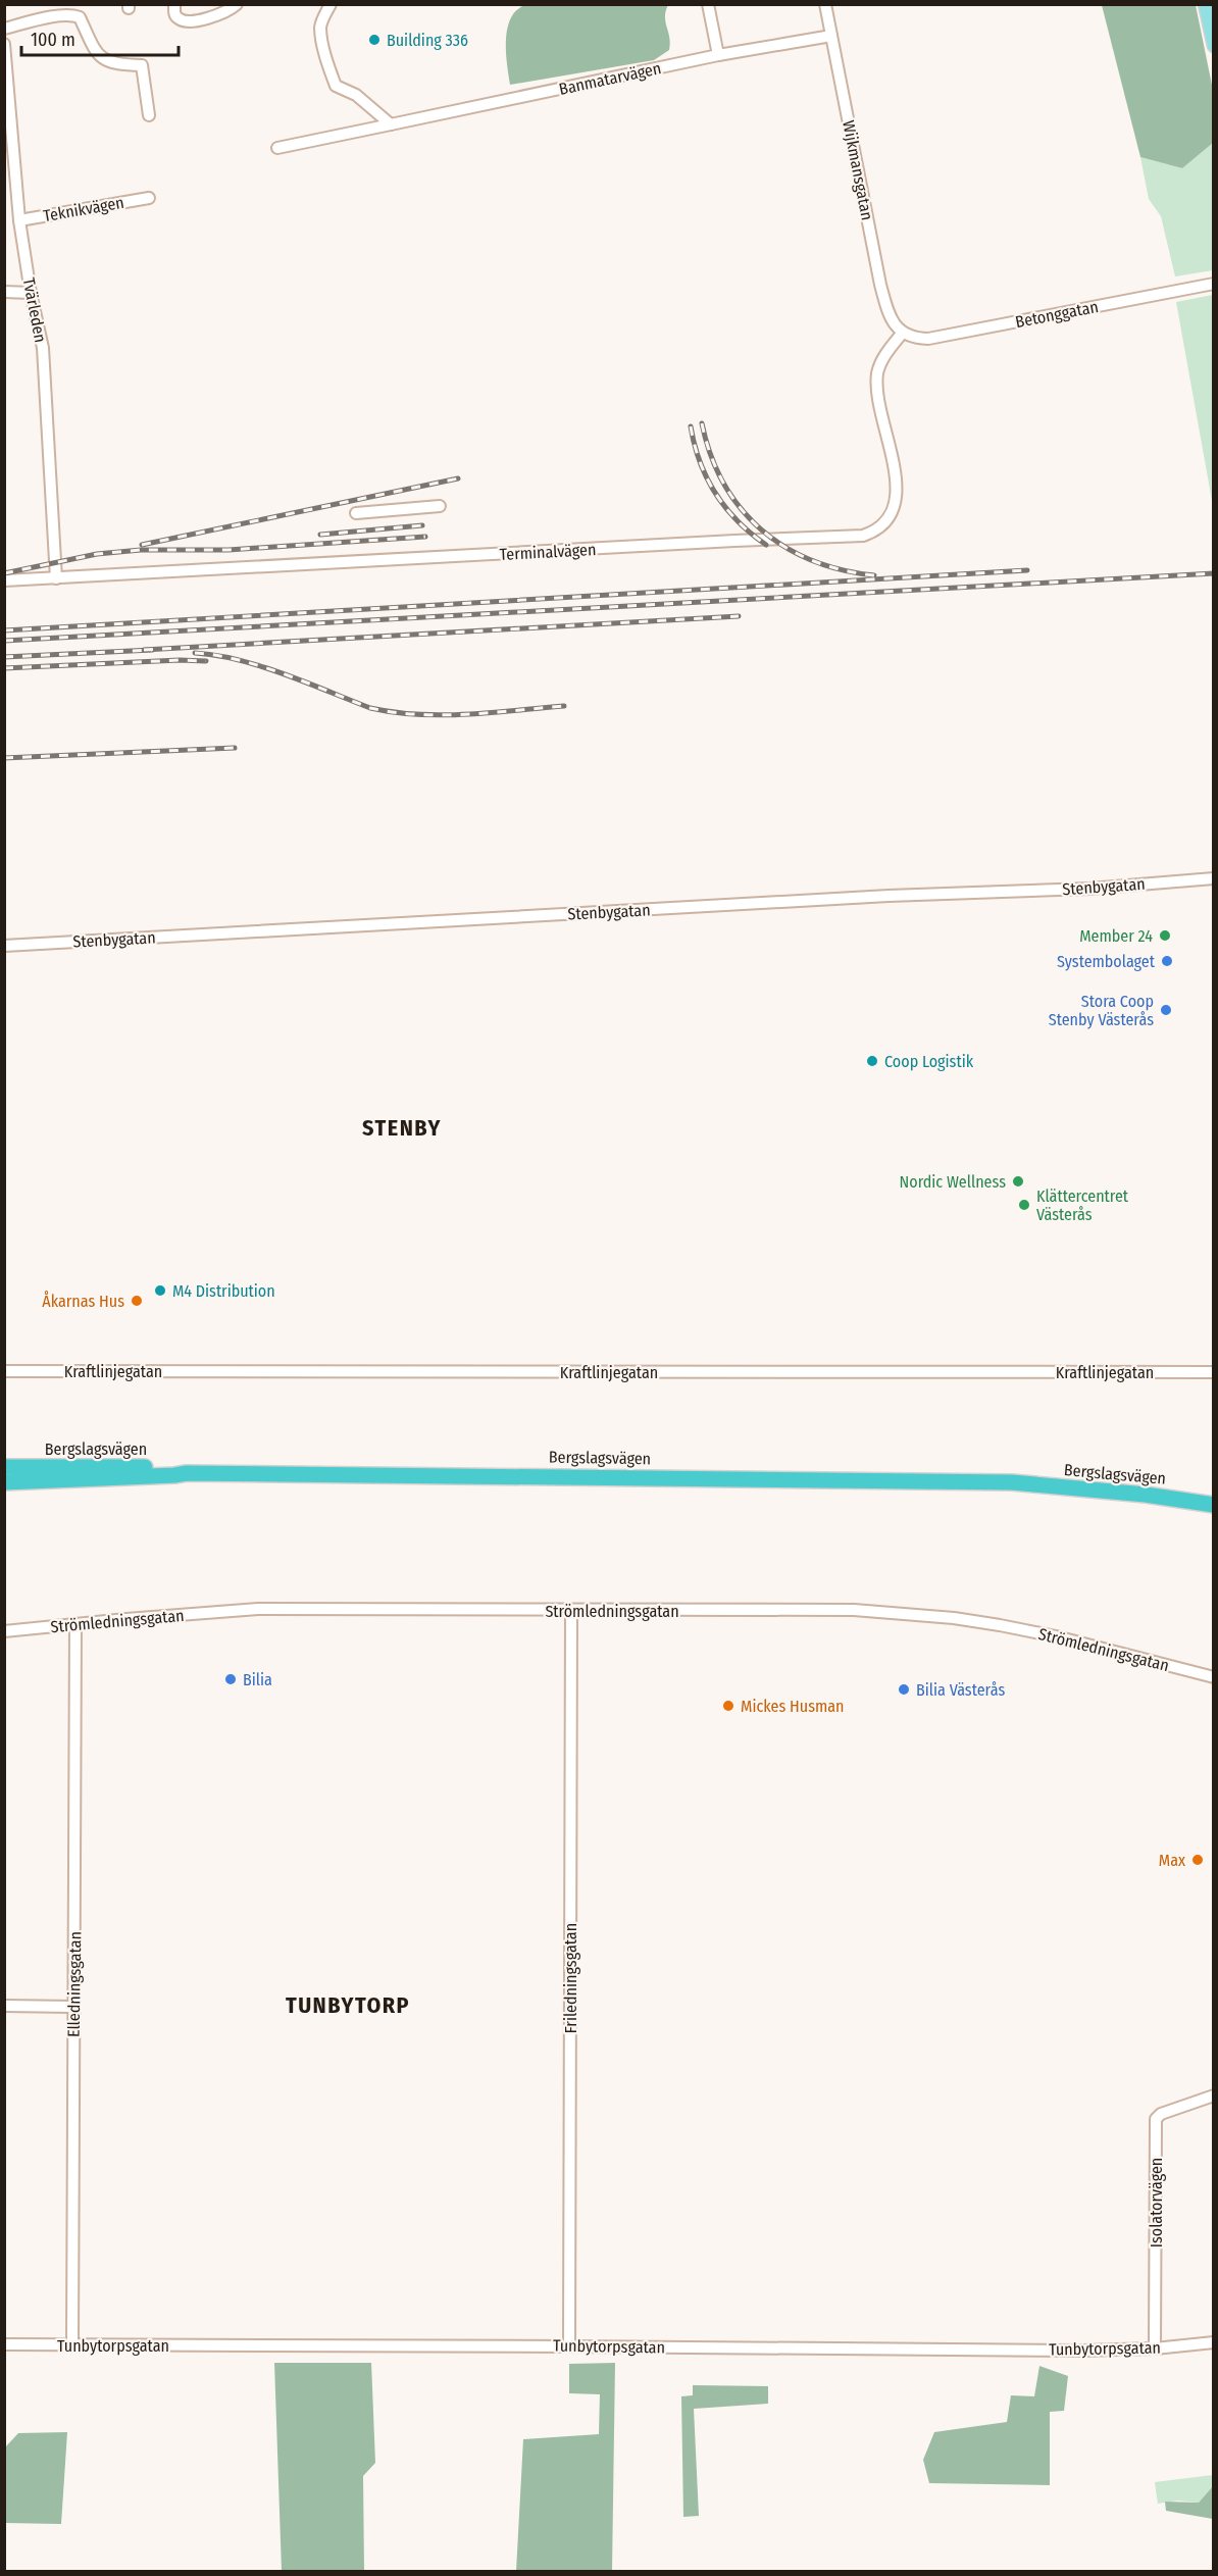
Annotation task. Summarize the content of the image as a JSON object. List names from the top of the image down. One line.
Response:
{"streets":{"highway":["Bergslagsvägen"],"street":["Banmatarvägen","Wijkmansgatan","Teknikvägen","Tvärleden","Betonggatan","Terminalvägen","Stenbygatan","Kraftlinjegatan","Strömledningsgatan","Friledningsgatan","Elledningsgatan","Isolatorvägen","Tunbytorpsgatan"]},"crossings":[["Banmatarvägen","Wijkmansgatan"],["Wijkmansgatan","Betonggatan"],["Wijkmansgatan","Terminalvägen"],["Teknikvägen","Tvärleden"],["Tvärleden","Terminalvägen"],["Betonggatan","Terminalvägen"],["Strömledningsgatan","Friledningsgatan"],["Strömledningsgatan","Elledningsgatan"],["Friledningsgatan","Tunbytorpsgatan"],["Elledningsgatan","Tunbytorpsgatan"],["Isolatorvägen","Tunbytorpsgatan"]],"districts":["STENBY","TUNBYTORP"],"places":["Building 336","Member 24","Systembolaget","Stora Coop Stenby Västerås","Coop Logistik","Nordic Wellness","Klättercentret Västerås","M4 Distribution","Åkarnas Hus","Bilia","Bilia Västerås","Mickes Husman","Max"],"scale_bar":"100 m"}
